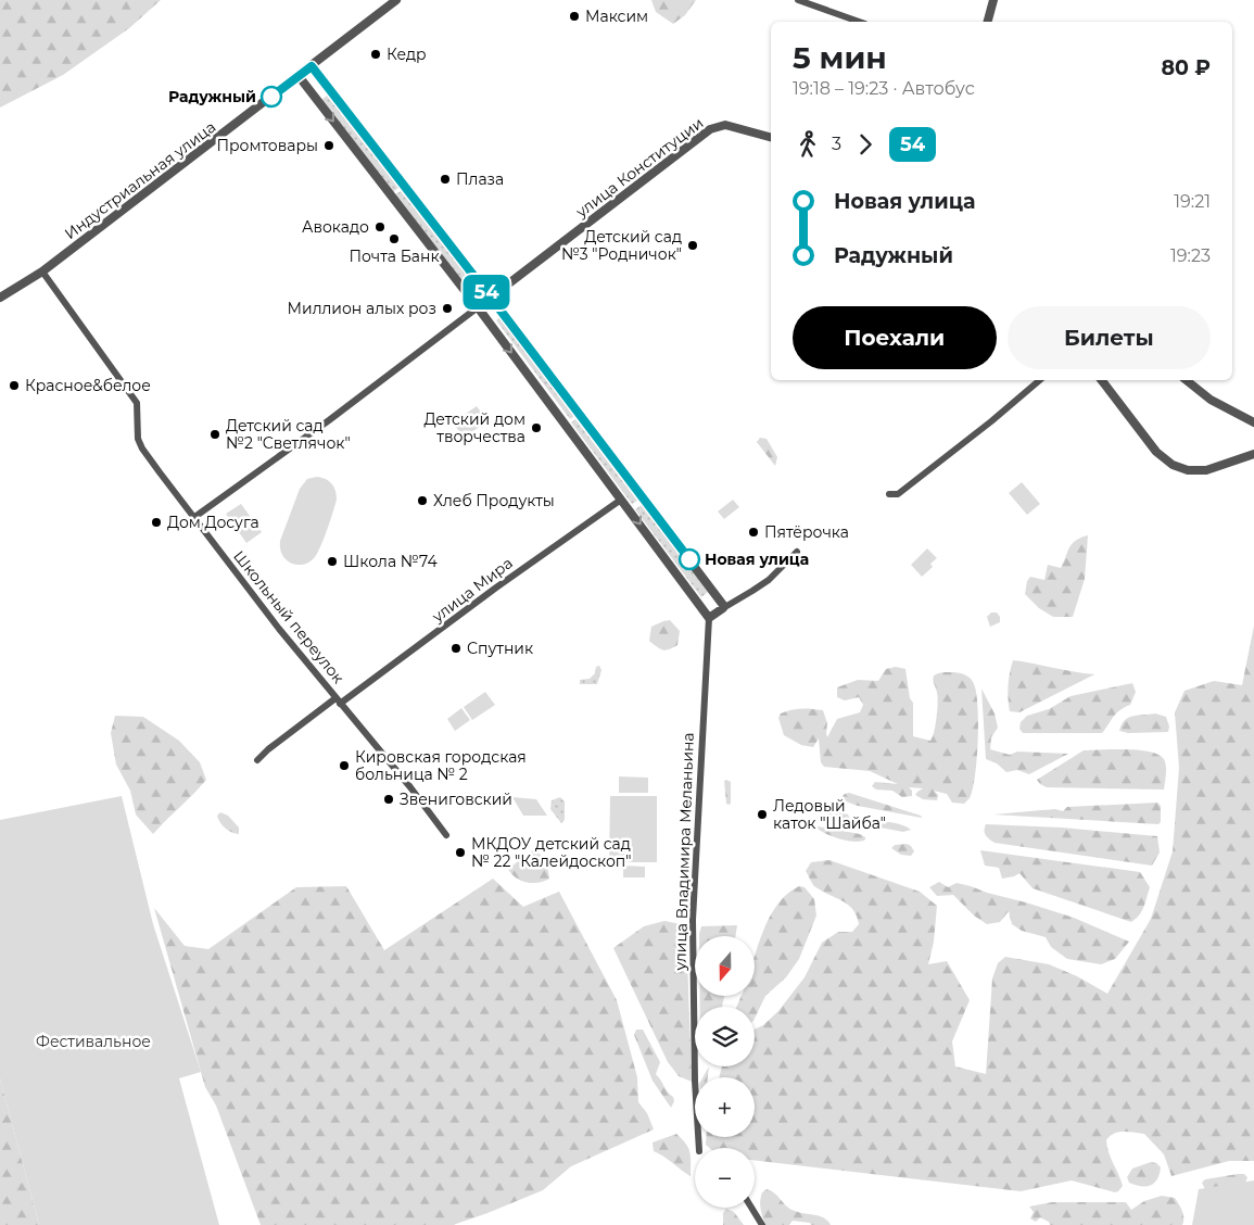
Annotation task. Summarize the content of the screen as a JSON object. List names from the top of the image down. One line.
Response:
{"streets":{"street":["улица Конституции","Индустриальная улица","улица Мира","Школьный переулок","улица Владимира Меланьина"]},"crossings":[["улица Конституции","Школьный переулок"],["Индустриальная улица","Школьный переулок"],["улица Мира","Школьный переулок"]],"parks":["Фестивальное"],"places":["Максим","Кедр","Радужный","Промтовары","Плаза","Авокадо","Почта Банк","Детский сад №3 \"Родничок\"","Миллион алых роз","Красное&белое","Детский дом творчества","Детский сад №2 \"Светлячок\"","Хлеб Продукты","Дом Досуга","Пятёрочка","Новая улица","Школа №74","Спутник","Кировская городская больница № 2","Звениговский","Ледовый каток \"Шайба\"","МКДОУ детский сад № 22 \"Калейдоскоп\""],"lines":["bus line 54"],"north":"bottom","page":{"on_map":"54","heading":["5 мин","19:18 – 19:23 · Автобус","80 ₽"],"legs":["3","54"],"list":[{"name":"Новая улица","value":"19:21"},{"name":"Радужный","value":"19:23"}],"buttons":["Поехали","Билеты"],"map_buttons":["+","−"]}}
